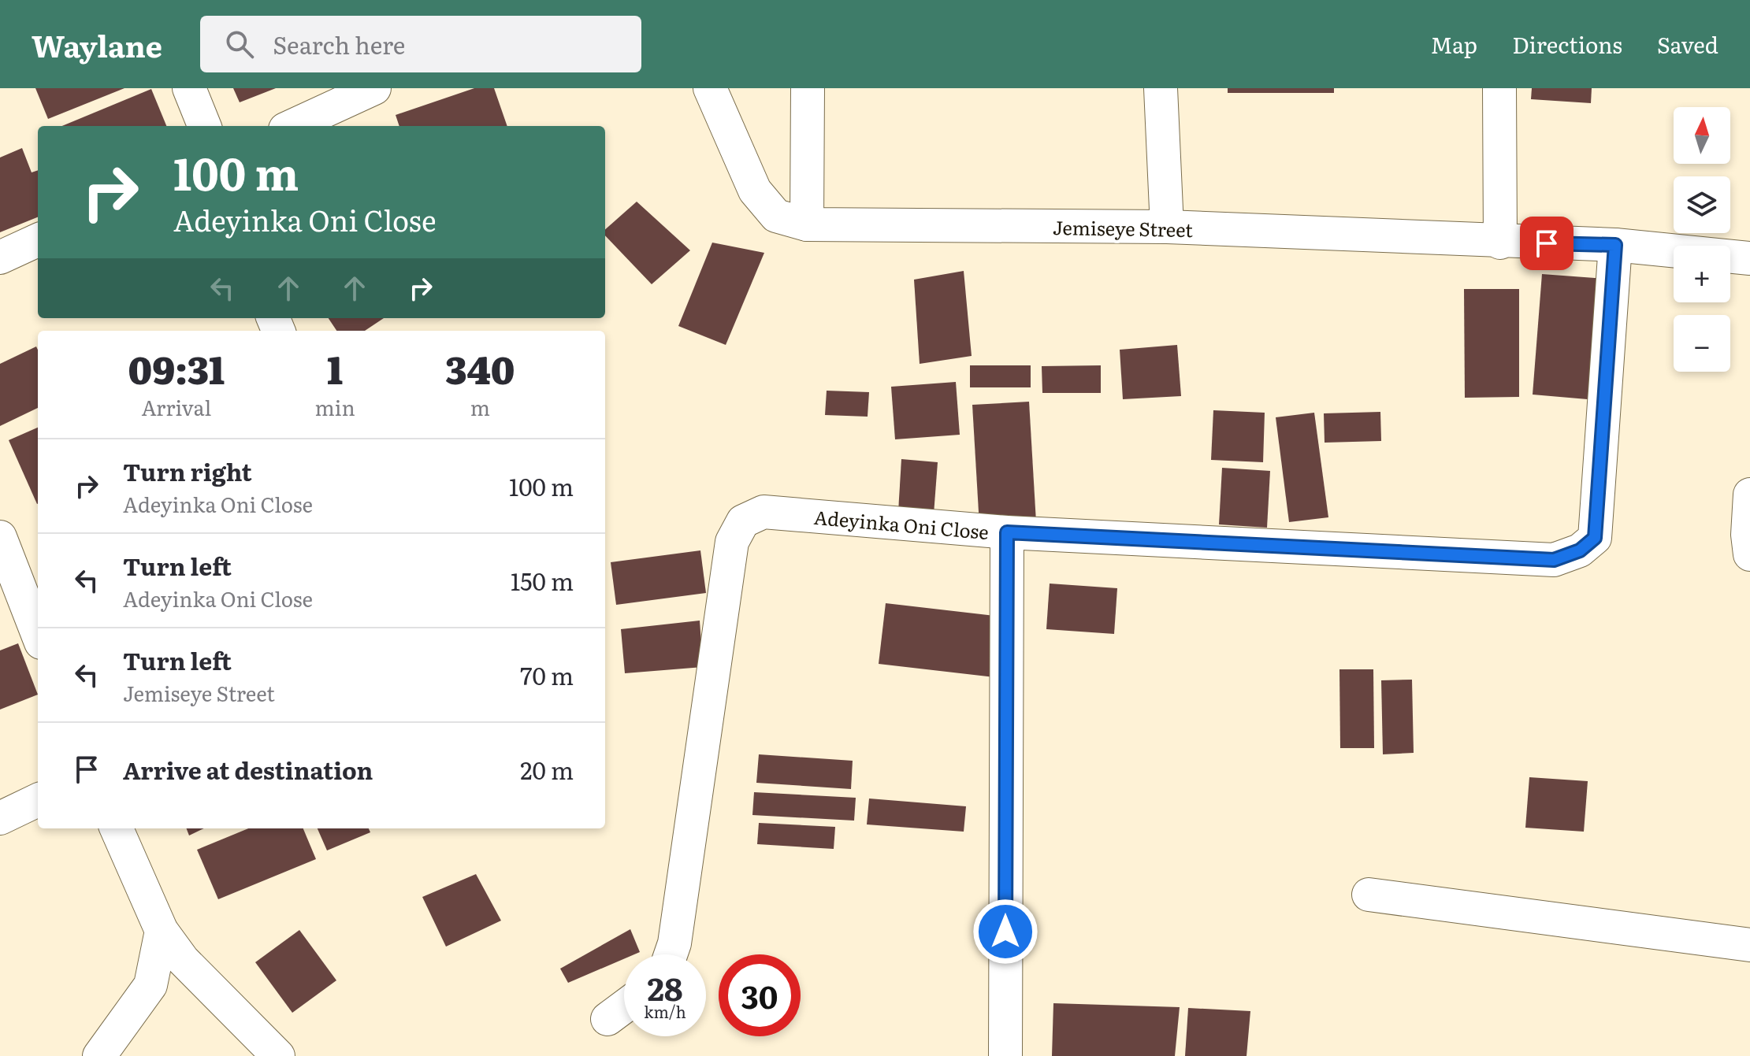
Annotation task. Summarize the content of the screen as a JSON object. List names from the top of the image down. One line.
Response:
{"streets":{"street":["Jemiseye Street","Adeyinka Oni Close"]},"crossings":[["Jemiseye Street","Adeyinka Oni Close"]],"north":"top","page":{"header":"Waylane","search":"Search here","nav":["Map","Directions","Saved"],"map_buttons":["+","−"],"turn":["100 m","Adeyinka Oni Close"],"eta":["09:31","Arrival","1","min","340","m"],"list":[{"name":"Turn right","note":"Adeyinka Oni Close","value":"100 m"},{"name":"Turn left","note":"Adeyinka Oni Close","value":"150 m"},{"name":"Turn left","note":"Jemiseye Street","value":"70 m"},{"name":"Arrive at destination","value":"20 m"}],"speed":"28 km/h","limit":"30"}}
